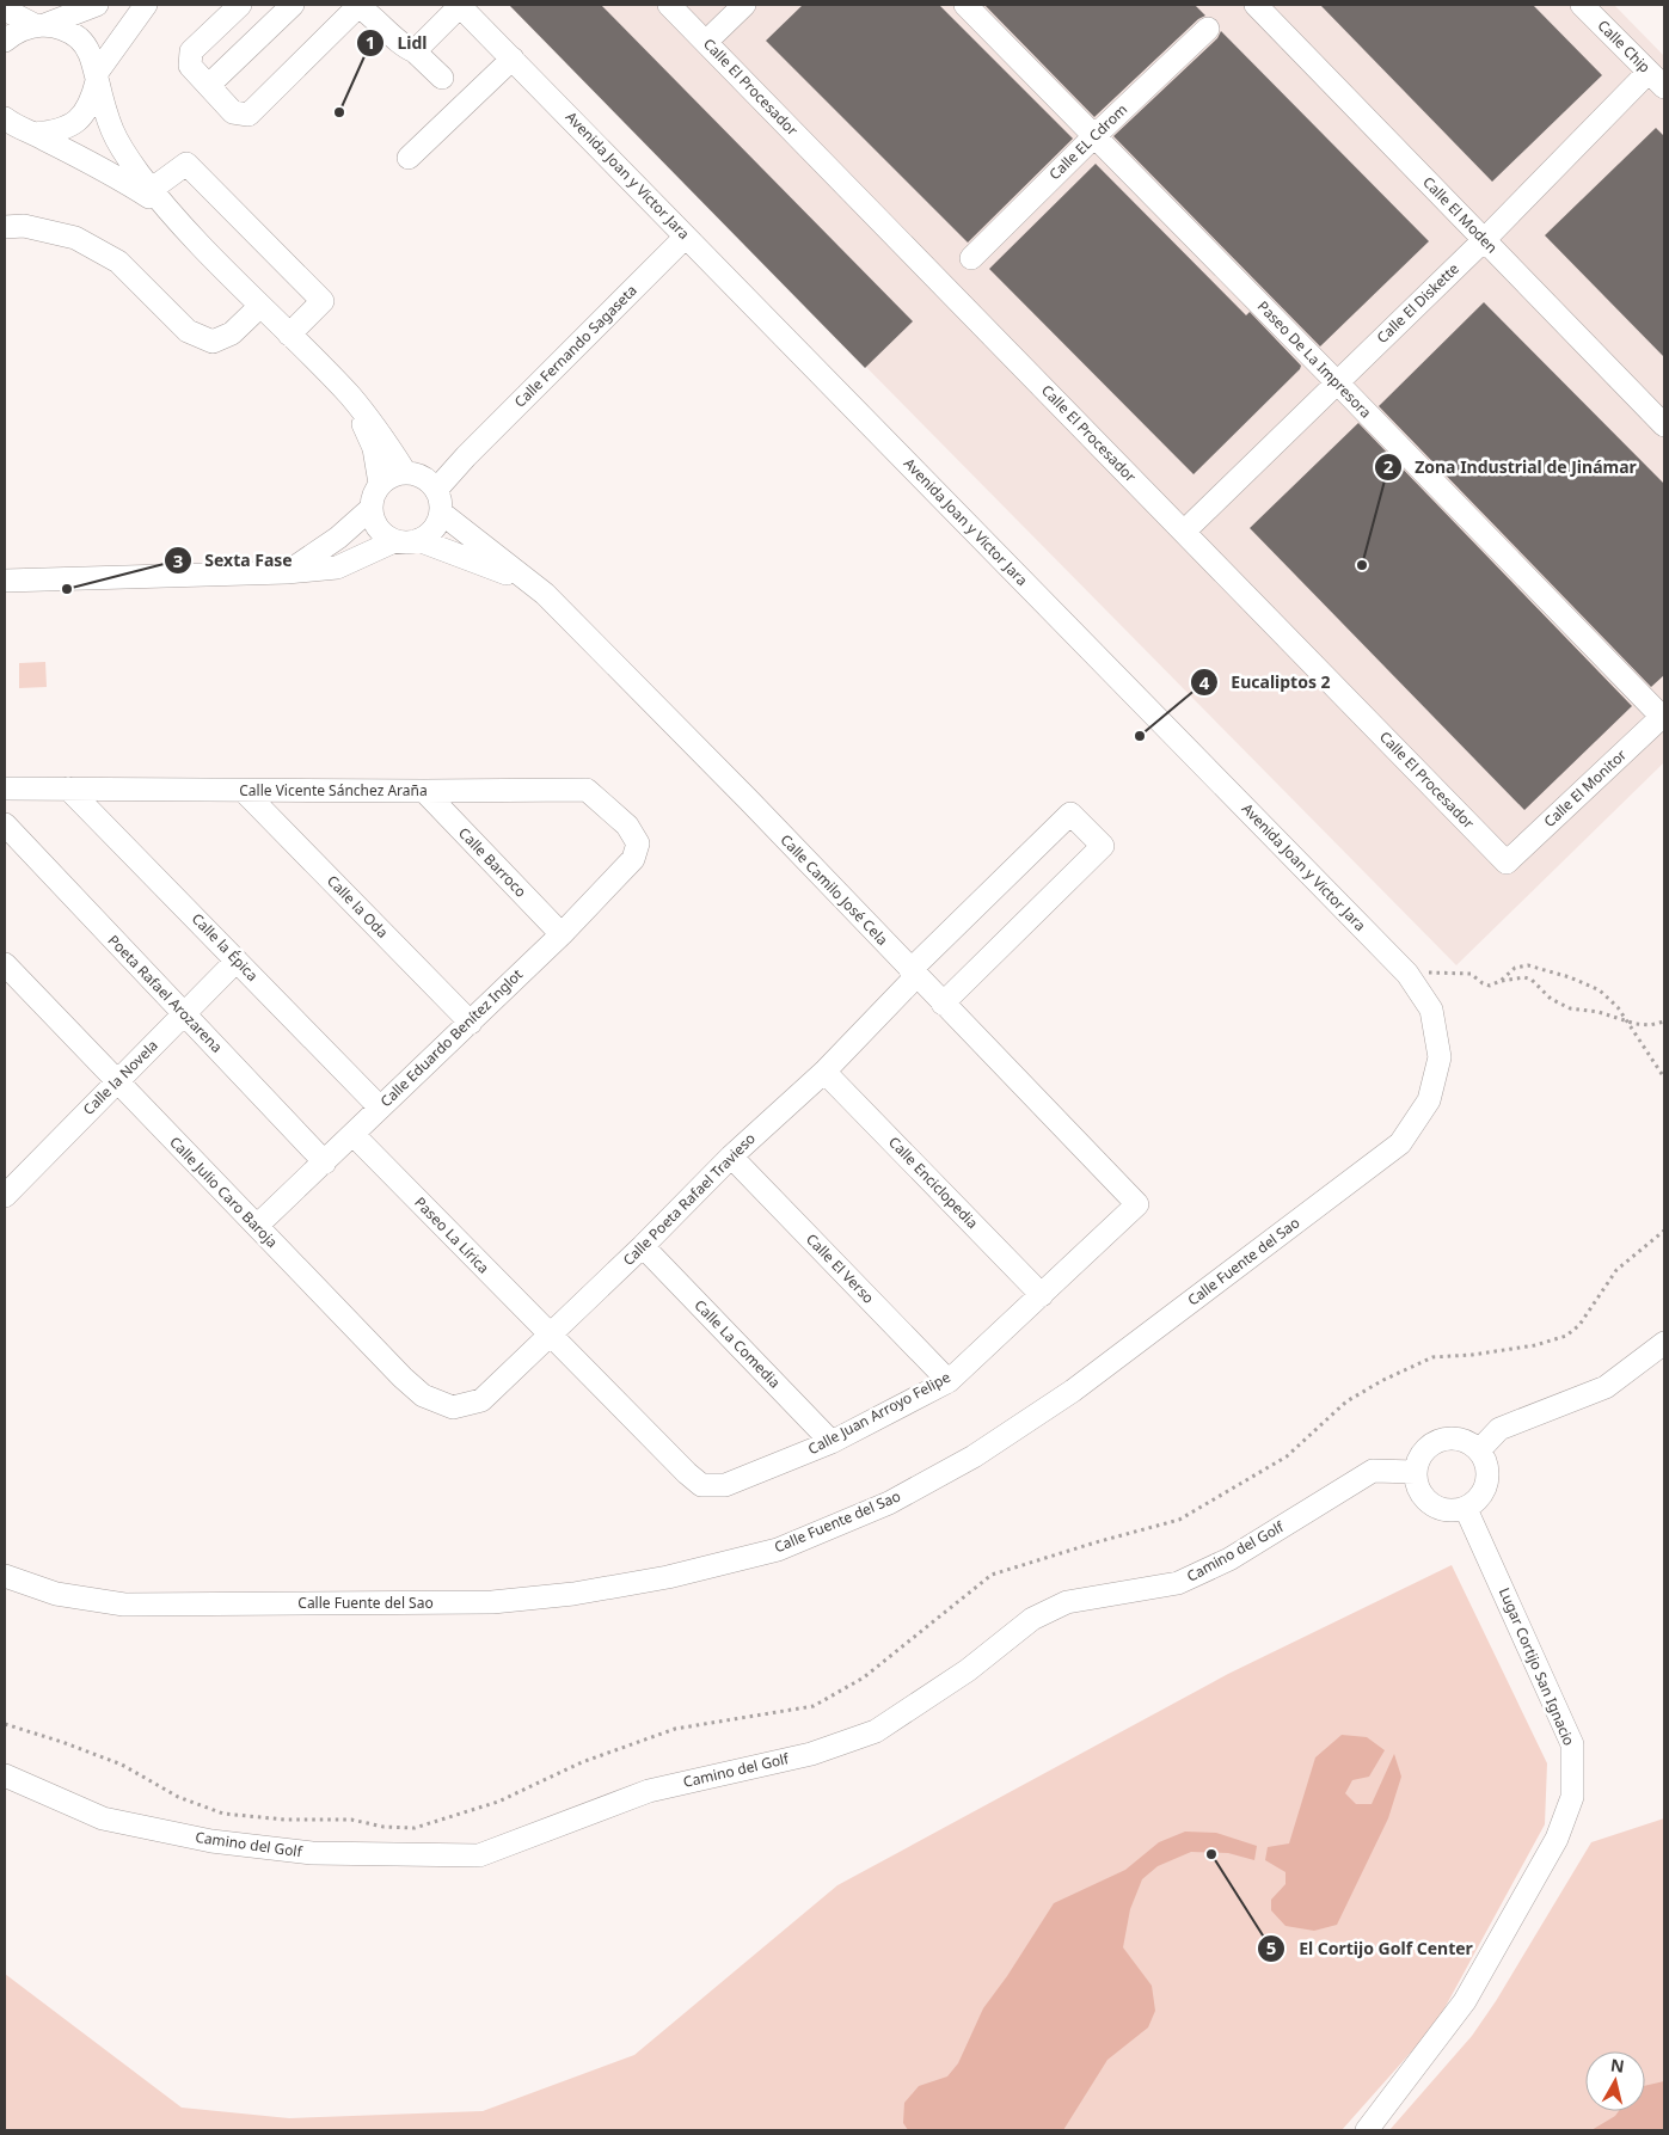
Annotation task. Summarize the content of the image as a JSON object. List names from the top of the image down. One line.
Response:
{"streets":{"street":["Calle Chip","Calle El Procesador","Calle EL Cdrom","Avenida Joan y Victor Jara","Calle El Moden","Calle El Diskette","Calle Fernando Sagaseta","Paseo De La Impresora","Calle El Monitor","Calle Vicente Sánchez Araña","Calle Barroco","Calle Camilo José Cela","Calle la Oda","Calle la Épica","Poeta Rafael Arozarena","Calle Eduardo Benítez Inglot","Calle la Novela","Calle Enciclopedia","Calle Julio Caro Baroja","Calle Poeta Rafael Travieso","Paseo La Lírica","Calle Fuente del Sao","Calle El Verso","Calle La Comedia","Calle Juan Arroyo Felipe","Camino del Golf","Lugar Cortijo San Ignacio"]},"crossings":[["Calle Chip","Calle El Diskette"],["Calle El Procesador","Calle El Diskette"],["Calle El Procesador","Calle El Monitor"],["Calle EL Cdrom","Paseo De La Impresora"],["Avenida Joan y Victor Jara","Calle Fernando Sagaseta"],["Avenida Joan y Victor Jara","Calle Fuente del Sao"],["Calle El Moden","Calle El Diskette"],["Calle El Diskette","Paseo De La Impresora"],["Calle Fernando Sagaseta","Calle Camilo José Cela"],["Paseo De La Impresora","Calle El Monitor"],["Calle Vicente Sánchez Araña","Calle Barroco"],["Calle Vicente Sánchez Araña","Calle la Oda"],["Calle Vicente Sánchez Araña","Calle la Épica"],["Calle Vicente Sánchez Araña","Calle Eduardo Benítez Inglot"],["Calle Barroco","Calle Eduardo Benítez Inglot"],["Calle Camilo José Cela","Calle Poeta Rafael Travieso"],["Calle Camilo José Cela","Calle Juan Arroyo Felipe"],["Calle la Oda","Calle Eduardo Benítez Inglot"],["Calle la Épica","Calle Eduardo Benítez Inglot"],["Calle la Épica","Calle la Novela"],["Poeta Rafael Arozarena","Calle Eduardo Benítez Inglot"],["Poeta Rafael Arozarena","Calle la Novela"],["Calle Eduardo Benítez Inglot","Calle Julio Caro Baroja"],["Calle Eduardo Benítez Inglot","Paseo La Lírica"],["Calle la Novela","Calle Julio Caro Baroja"],["Calle Enciclopedia","Calle Poeta Rafael Travieso"],["Calle Enciclopedia","Calle Juan Arroyo Felipe"],["Calle Julio Caro Baroja","Calle Poeta Rafael Travieso"],["Calle Poeta Rafael Travieso","Paseo La Lírica"],["Calle Poeta Rafael Travieso","Calle El Verso"],["Calle Poeta Rafael Travieso","Calle La Comedia"],["Calle Poeta Rafael Travieso","Calle Juan Arroyo Felipe"],["Paseo La Lírica","Calle Juan Arroyo Felipe"],["Calle El Verso","Calle Juan Arroyo Felipe"],["Calle La Comedia","Calle Juan Arroyo Felipe"],["Camino del Golf","Lugar Cortijo San Ignacio"]],"places":["Lidl","Zona Industrial de Jinámar","Sexta Fase","Eucaliptos 2","El Cortijo Golf Center"],"north":"top"}
